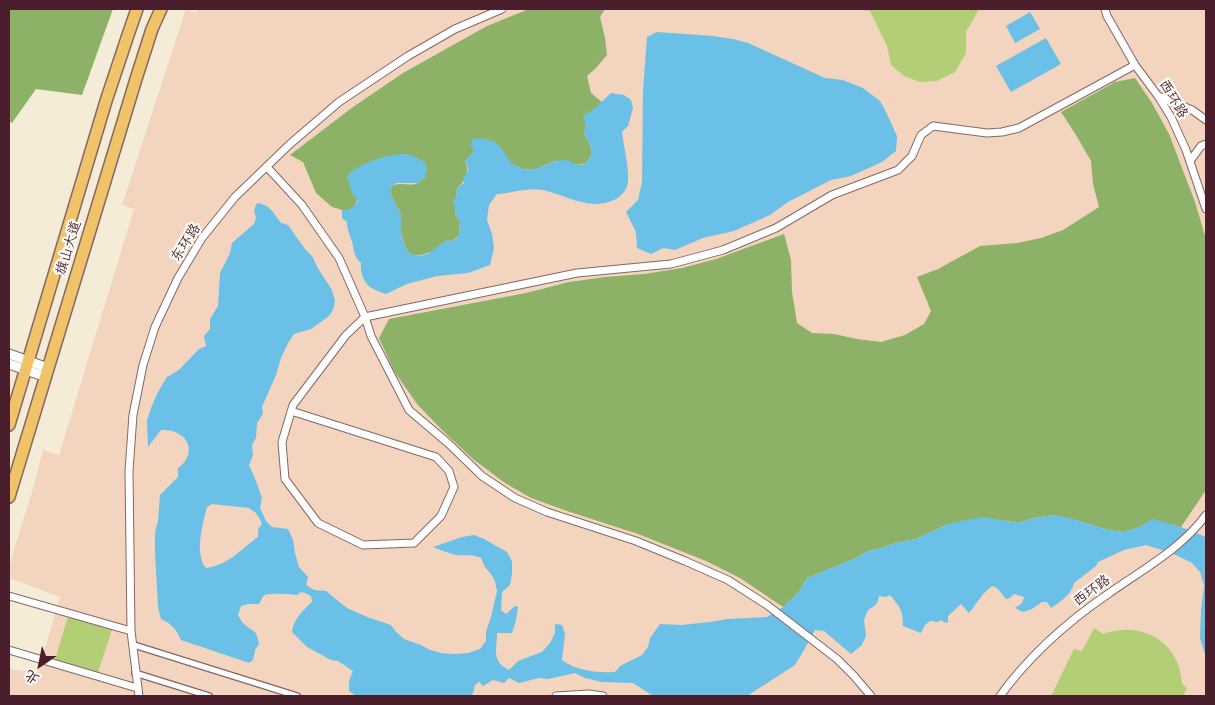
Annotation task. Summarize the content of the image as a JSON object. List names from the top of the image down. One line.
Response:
{"streets":{"highway":["旗山大道"],"street":["西环路","东环路"]},"north":"bottom left"}
